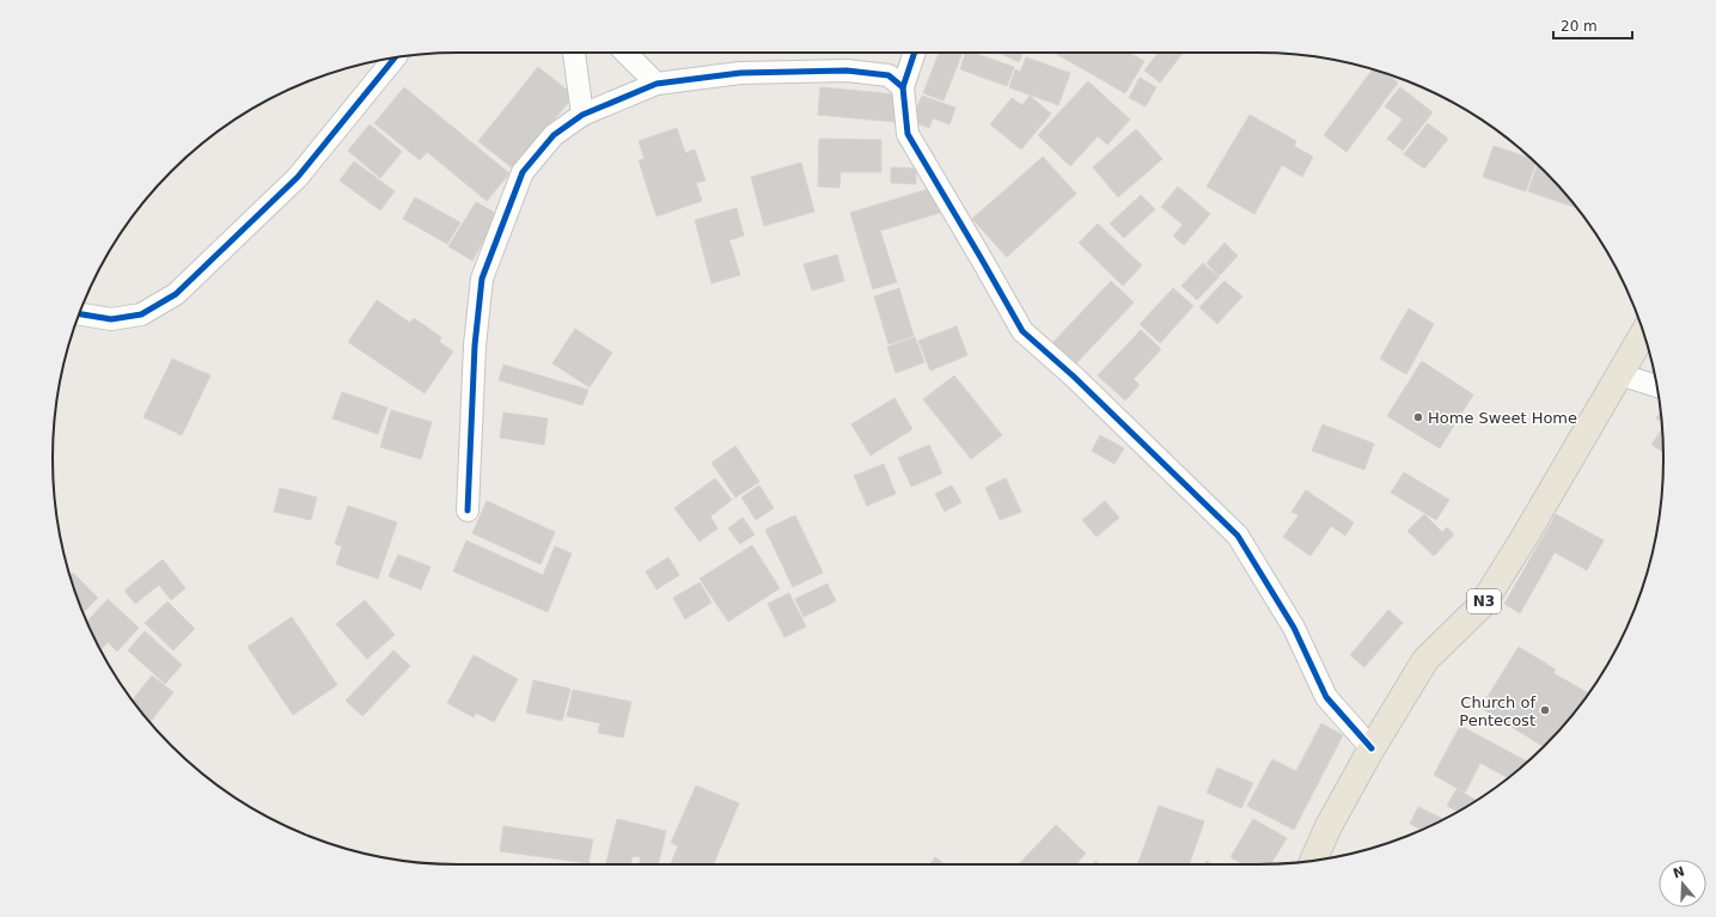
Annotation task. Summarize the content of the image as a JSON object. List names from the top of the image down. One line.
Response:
{"streets":{"main road":["N3"]},"places":["Home Sweet Home","Church of Pentecost"],"scale_bar":"20 m","north":"top"}
